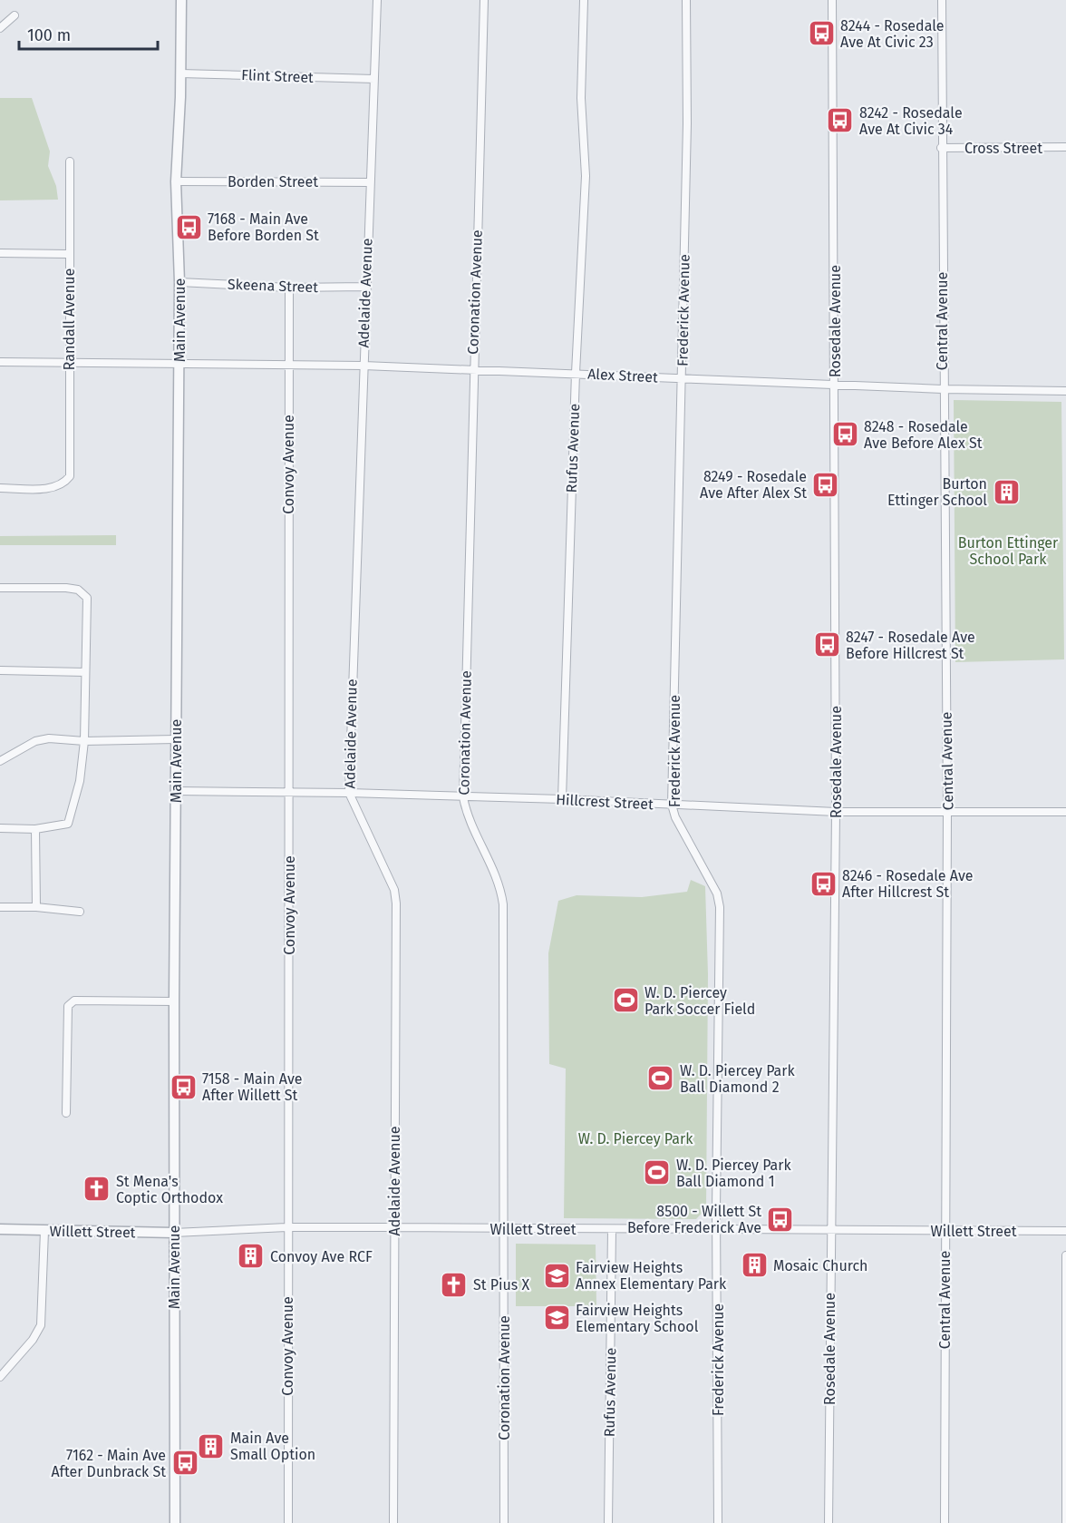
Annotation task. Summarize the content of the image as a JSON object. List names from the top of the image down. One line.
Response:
{"streets":{"street":["Flint Street","Cross Street","Borden Street","Skeena Street","Coronation Avenue","Adelaide Avenue","Frederick Avenue","Randall Avenue","Main Avenue","Rosedale Avenue","Central Avenue","Alex Street","Rufus Avenue","Convoy Avenue","Hillcrest Street","Willett Street"]},"crossings":[["Flint Street","Adelaide Avenue"],["Flint Street","Main Avenue"],["Cross Street","Central Avenue"],["Borden Street","Adelaide Avenue"],["Borden Street","Main Avenue"],["Skeena Street","Adelaide Avenue"],["Skeena Street","Main Avenue"],["Skeena Street","Convoy Avenue"],["Coronation Avenue","Alex Street"],["Coronation Avenue","Hillcrest Street"],["Coronation Avenue","Willett Street"],["Adelaide Avenue","Alex Street"],["Adelaide Avenue","Hillcrest Street"],["Adelaide Avenue","Willett Street"],["Frederick Avenue","Alex Street"],["Frederick Avenue","Hillcrest Street"],["Frederick Avenue","Willett Street"],["Randall Avenue","Alex Street"],["Main Avenue","Alex Street"],["Main Avenue","Hillcrest Street"],["Main Avenue","Willett Street"],["Rosedale Avenue","Alex Street"],["Rosedale Avenue","Hillcrest Street"],["Rosedale Avenue","Willett Street"],["Central Avenue","Alex Street"],["Central Avenue","Hillcrest Street"],["Central Avenue","Willett Street"],["Alex Street","Rufus Avenue"],["Alex Street","Convoy Avenue"],["Rufus Avenue","Hillcrest Street"],["Rufus Avenue","Willett Street"],["Convoy Avenue","Hillcrest Street"],["Convoy Avenue","Willett Street"]],"parks":["Burton Ettinger School Park","W. D. Piercey Park"],"places":{"bus stop":["8244 - Rosedale Ave At Civic 23","8242 - Rosedale Ave At Civic 34","7168 - Main Ave Before Borden St","8248 - Rosedale Ave Before Alex St","8249 - Rosedale Ave After Alex St","8247 - Rosedale Ave Before Hillcrest St","8246 - Rosedale Ave After Hillcrest St","7158 - Main Ave After Willett St","8500 - Willett St Before Frederick Ave","7162 - Main Ave After Dunbrack St"],"building":["Burton Ettinger School","Convoy Ave RCF","Mosaic Church","Main Ave Small Option"],"sports":["W. D. Piercey Park Soccer Field","W. D. Piercey Park Ball Diamond 2","W. D. Piercey Park Ball Diamond 1"],"church":["St Mena's Coptic Orthodox","St Pius X"],"school or university":["Fairview Heights Annex Elementary Park","Fairview Heights Elementary School"]},"scale_bar":"100 m"}
